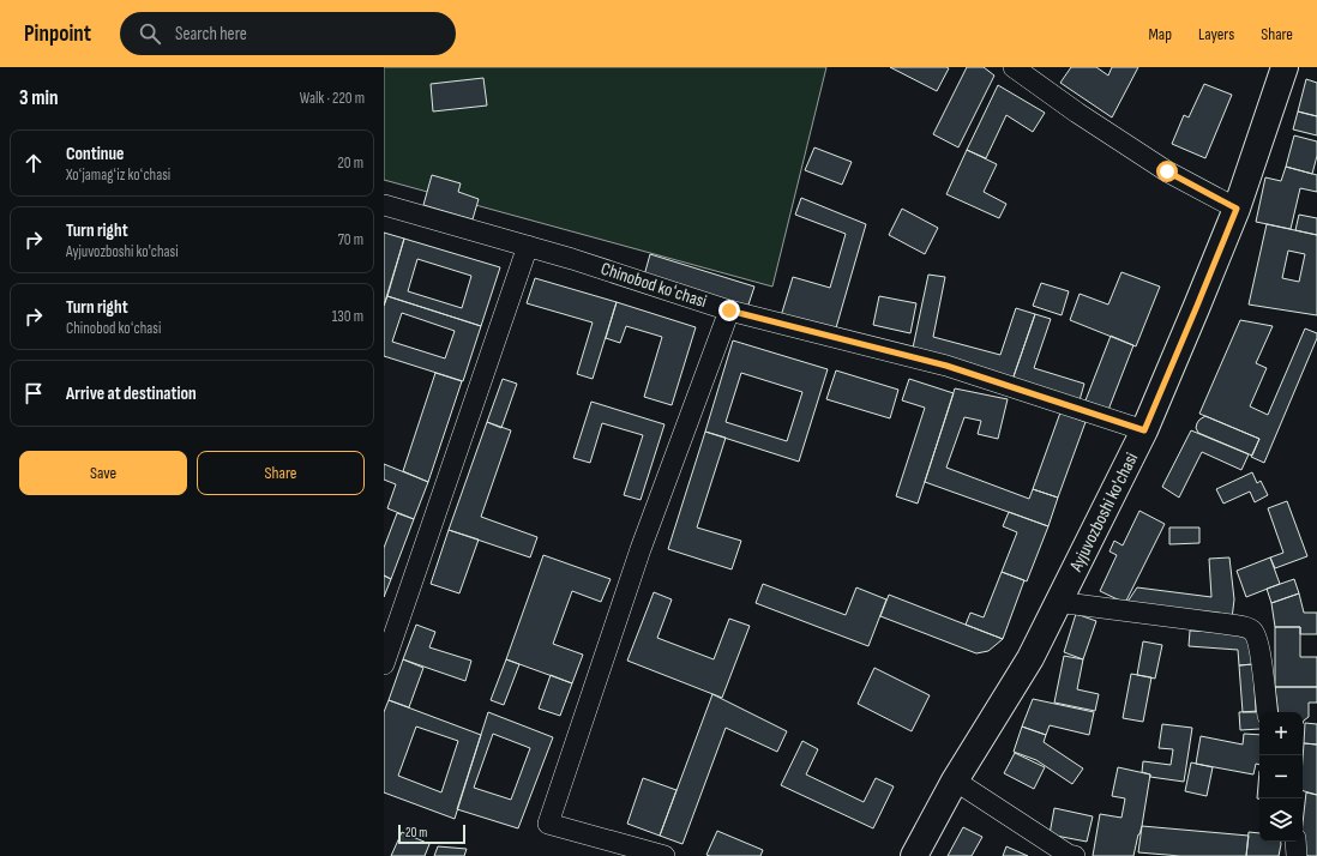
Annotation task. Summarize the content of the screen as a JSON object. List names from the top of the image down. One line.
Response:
{"streets":{"main road":["Ayjuvozboshi ko'chasi"],"street":["Chinobod koʻchasi"]},"crossings":[["Chinobod koʻchasi","Ayjuvozboshi ko'chasi"]],"scale_bar":"20 m","page":{"header":"Pinpoint","search":"Search here","nav":["Map","Layers","Share"],"heading":["3 min","Walk · 220 m"],"list":[["Continue","Xoʻjamagʻiz koʻchasi","20 m"],["Turn right","Ayjuvozboshi ko'chasi","70 m"],["Turn right","Chinobod koʻchasi","130 m"],"Arrive at destination"],"buttons":["Save","Share"],"map_buttons":["+","−"],"scale":"20 m"}}
